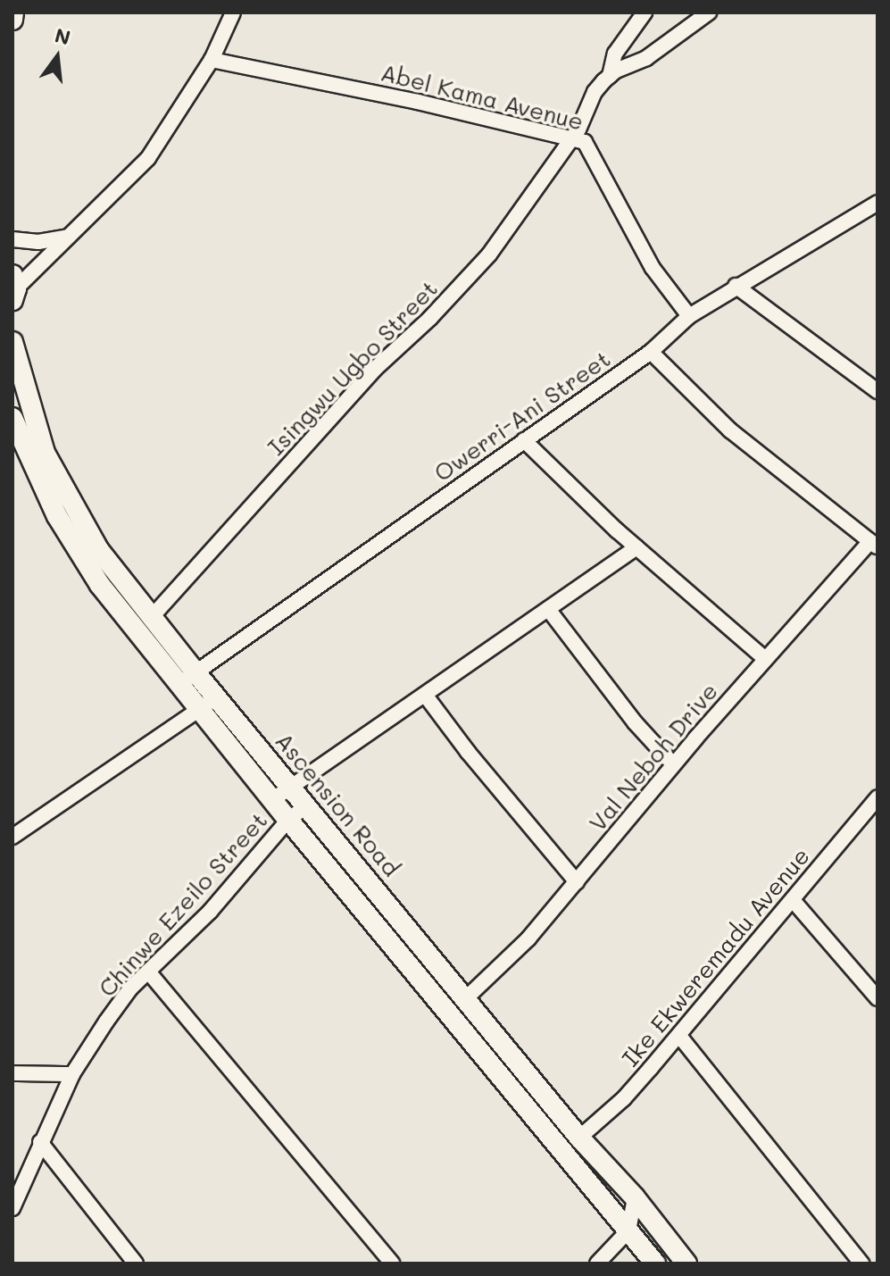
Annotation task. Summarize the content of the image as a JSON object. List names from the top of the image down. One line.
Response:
{"streets":{"main road":["Ascension Road"],"street":["Abel Kama Avenue","Isingwu Ugbo Street","Owerri-Ani Street","Val Neboh Drive","Chinwe Ezeilo Street","Ike Ekweremadu Avenue"]},"crossings":[["Abel Kama Avenue","Isingwu Ugbo Street"],["Abel Kama Avenue","Owerri-Ani Street"],["Isingwu Ugbo Street","Ascension Road"],["Owerri-Ani Street","Ascension Road"],["Val Neboh Drive","Ascension Road"],["Ascension Road","Chinwe Ezeilo Street"],["Ascension Road","Ike Ekweremadu Avenue"]],"north":"top"}
